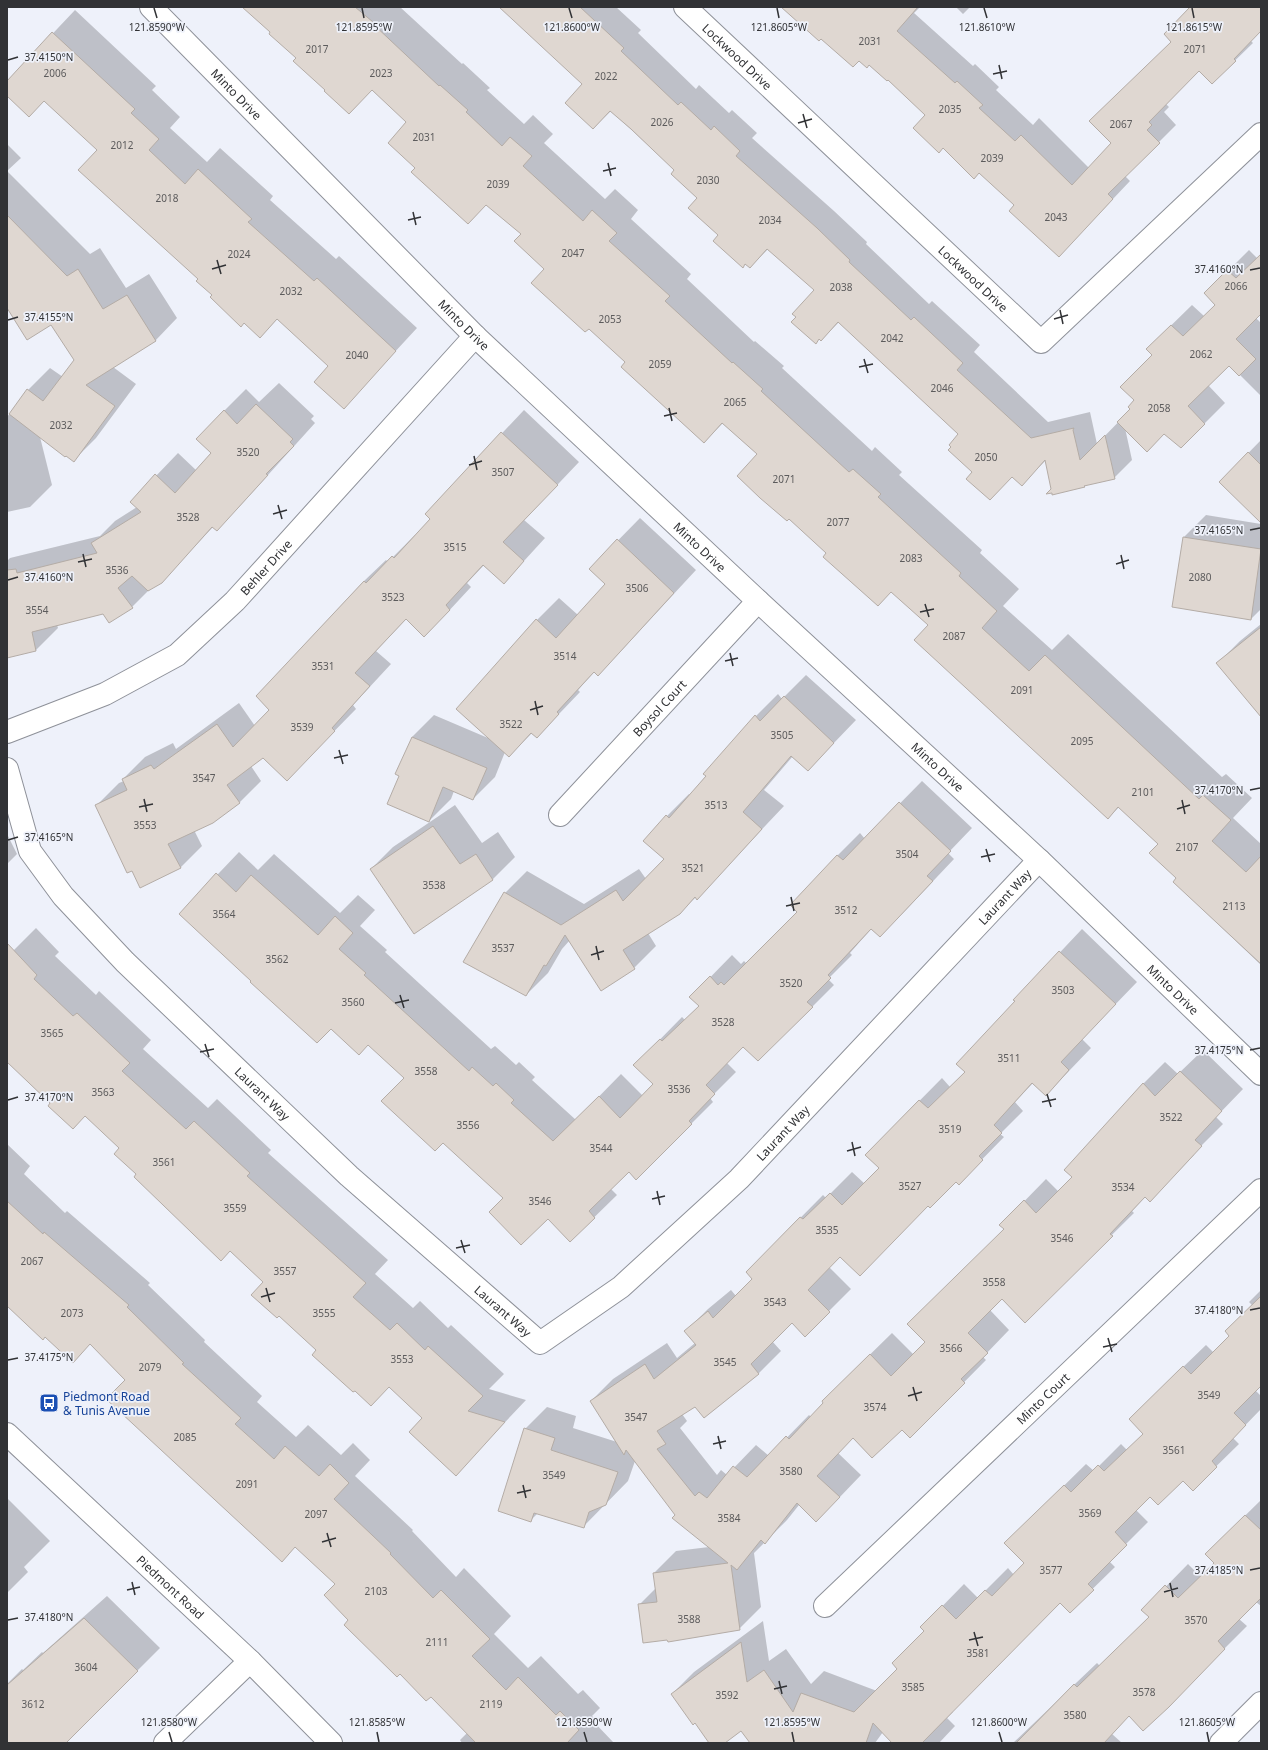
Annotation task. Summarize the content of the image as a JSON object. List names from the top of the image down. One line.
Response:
{"streets":{"street":["Lockwood Drive","Minto Drive","Behler Drive","Boysol Court","Laurant Way","Minto Court","Piedmont Road"]},"crossings":[["Minto Drive","Behler Drive"],["Minto Drive","Boysol Court"],["Minto Drive","Laurant Way"]],"places":{"bus stop":["Piedmont Road & Tunis Avenue"]},"house_numbers":["2031","2017","2071","2006","2023","2022","2035","2026","2067","2031","2012","2039","2030","2039","2018","2043","2034","2047","2024","2066","2038","2032","2053","2042","2062","2040","2059","2046","2065","2058","2032","3520","2050","3507","2071","3528","2077","3515","2083","3536","2080","3506","3523","3554","2087","3514","3531","2091","3522","3539","3505","2095","3547","2101","3513","3553","2107","3504","3521","3538","2113","3512","3564","3537","3562","3520","3503","3560","3528","3565","3511","3558","3536","3563","3522","3556","3519","3544","3561","3527","3534","3546","3559","3535","3546","2067","3557","3558","3543","2073","3555","3566","3553","3545","2079","3549","3574","3547","2085","3561","3580","3549","2091","3569","2097","3584","3577","2103","3588","3570","2111","3581","3604","3585","3578","3592","3612","2119","3580"],"coordinates":["121.8590°W","121.8595°W","121.8600°W","121.8605°W","121.8610°W","121.8615°W","37.4150°N","37.4160°N","37.4155°N","37.4165°N","37.4170°N","37.4175°N","37.4180°N","37.4185°N","121.8580°W","121.8585°W"]}
